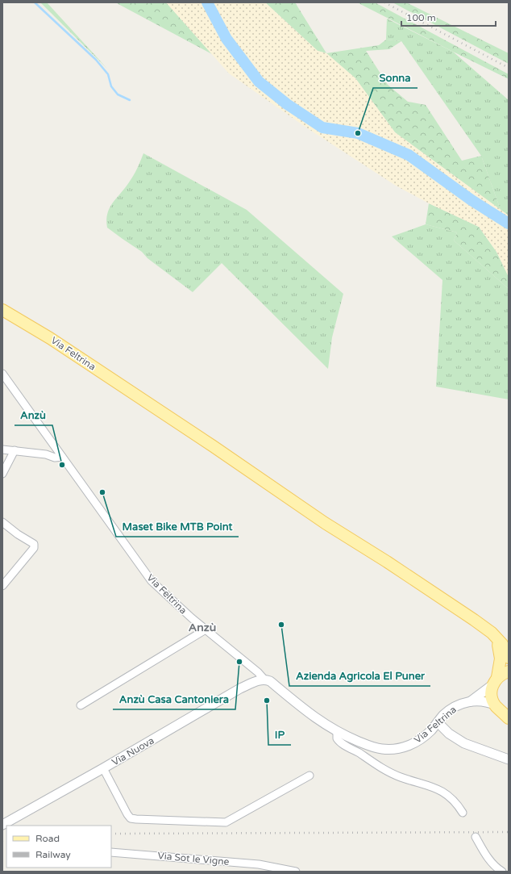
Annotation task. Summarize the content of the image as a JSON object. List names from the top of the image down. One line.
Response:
{"streets":{"main road":["Via Feltrina"],"street":["Via Nuova","Via Sot le Vigne"]},"crossings":[["Via Feltrina","Via Nuova"]],"districts":["Anzù"],"places":["Sonna","Anzù","Maset Bike MTB Point","Azienda Agricola El Puner","Anzù Casa Cantoniera","IP"],"legend":["Road","Railway"],"scale_bar":"100 m"}
